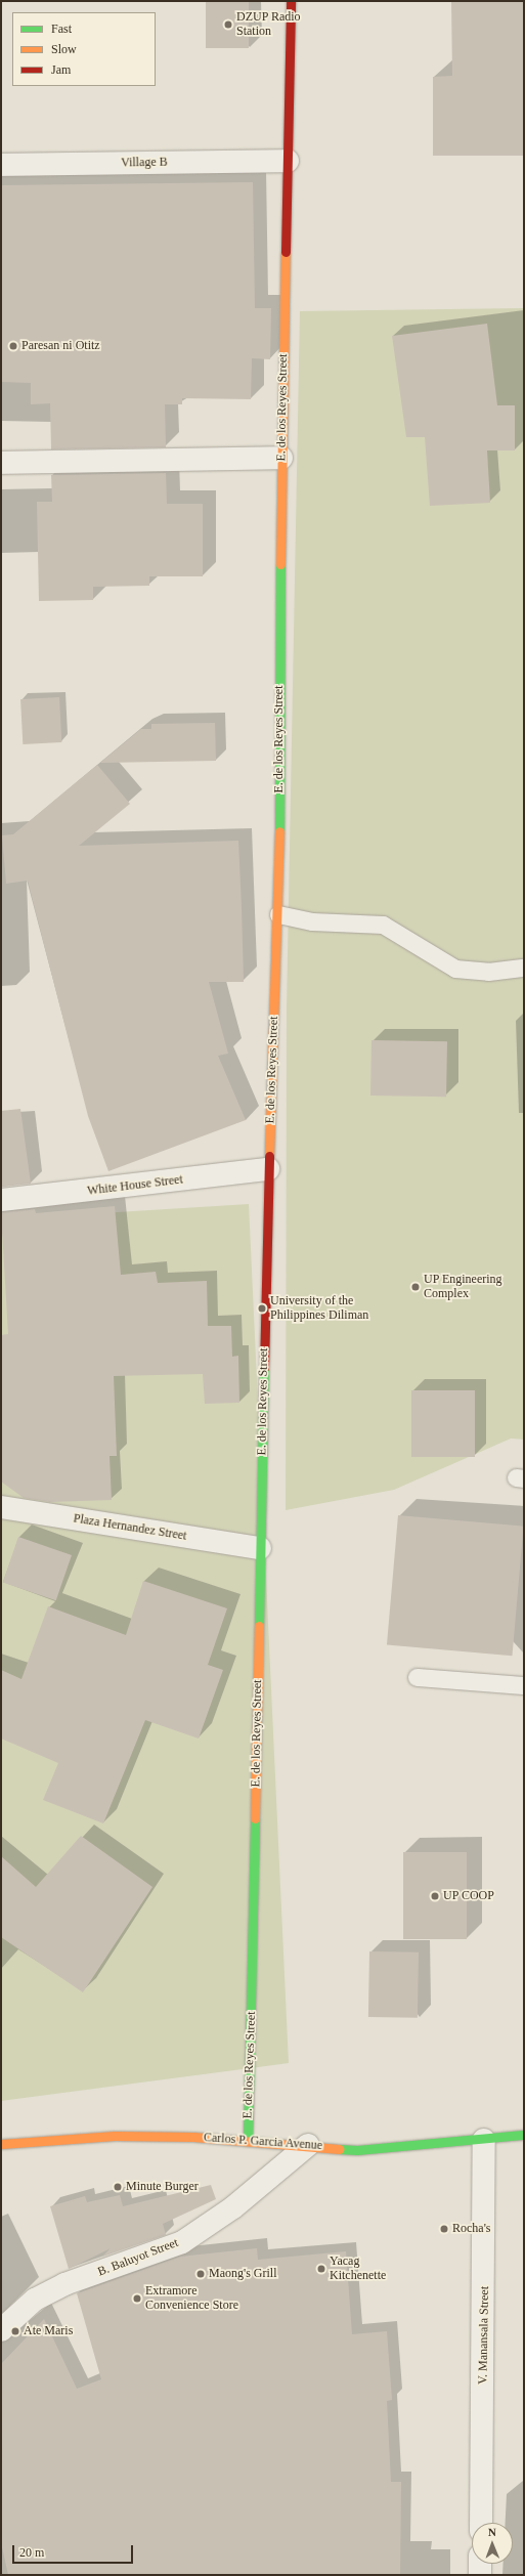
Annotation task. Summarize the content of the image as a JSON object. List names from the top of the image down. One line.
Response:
{"streets":{"street":["Village B","E. de los Reyes Street","White House Street","Plaza Hernandez Street","Carlos P. Garcia Avenue","B. Baluyot Street","V. Manansala Street"]},"crossings":[["Village B","E. de los Reyes Street"],["E. de los Reyes Street","White House Street"],["E. de los Reyes Street","Plaza Hernandez Street"],["E. de los Reyes Street","Carlos P. Garcia Avenue"],["Carlos P. Garcia Avenue","B. Baluyot Street"],["Carlos P. Garcia Avenue","V. Manansala Street"]],"places":["DZUP Radio Station","Paresan ni Otitz","UP Engineering Complex","University of the Philippines Diliman","UP COOP","Minute Burger","Rocha's","Yacag Kitchenette","Maong's Grill","Extramore Convenience Store","Ate Maris"],"legend":["Fast","Slow","Jam"],"scale_bar":"20 m","north":"top"}
